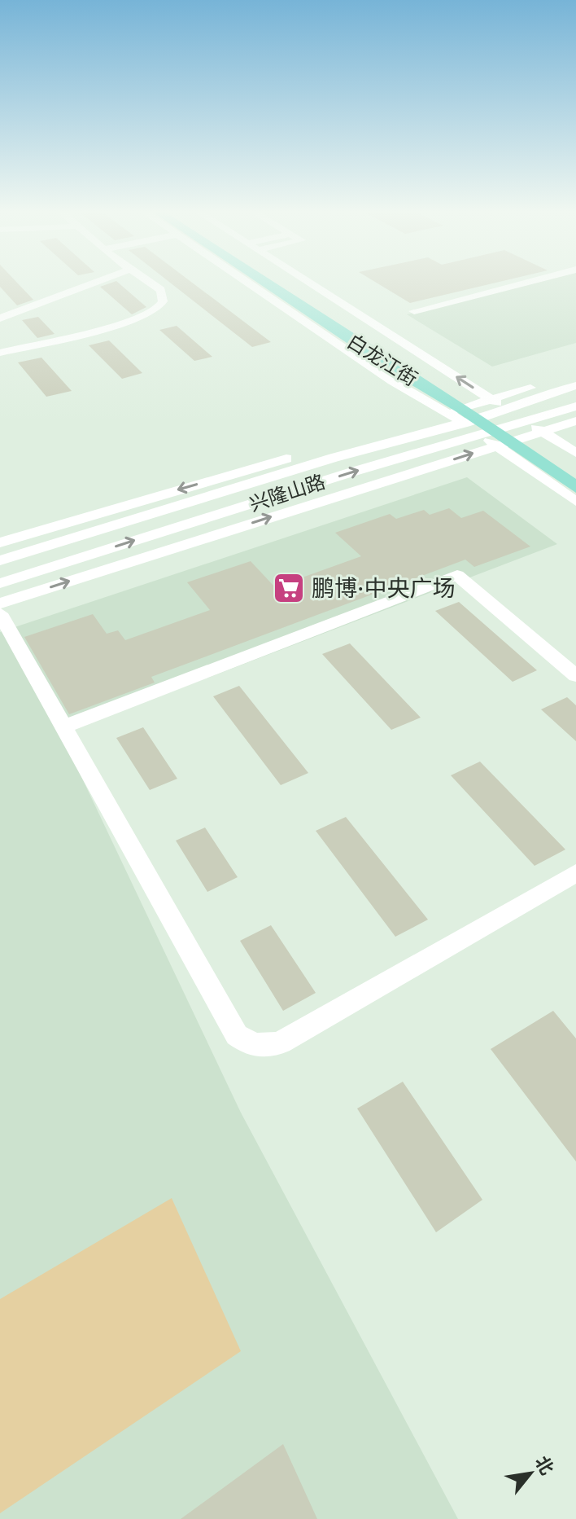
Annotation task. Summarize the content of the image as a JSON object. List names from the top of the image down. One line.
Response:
{"streets":{"main road":["白龙江街"],"street":["兴隆山路"]},"crossings":[["白龙江街","兴隆山路"]],"places":{"supermarket":["鹏博·中央广场"]},"north":"top right"}
